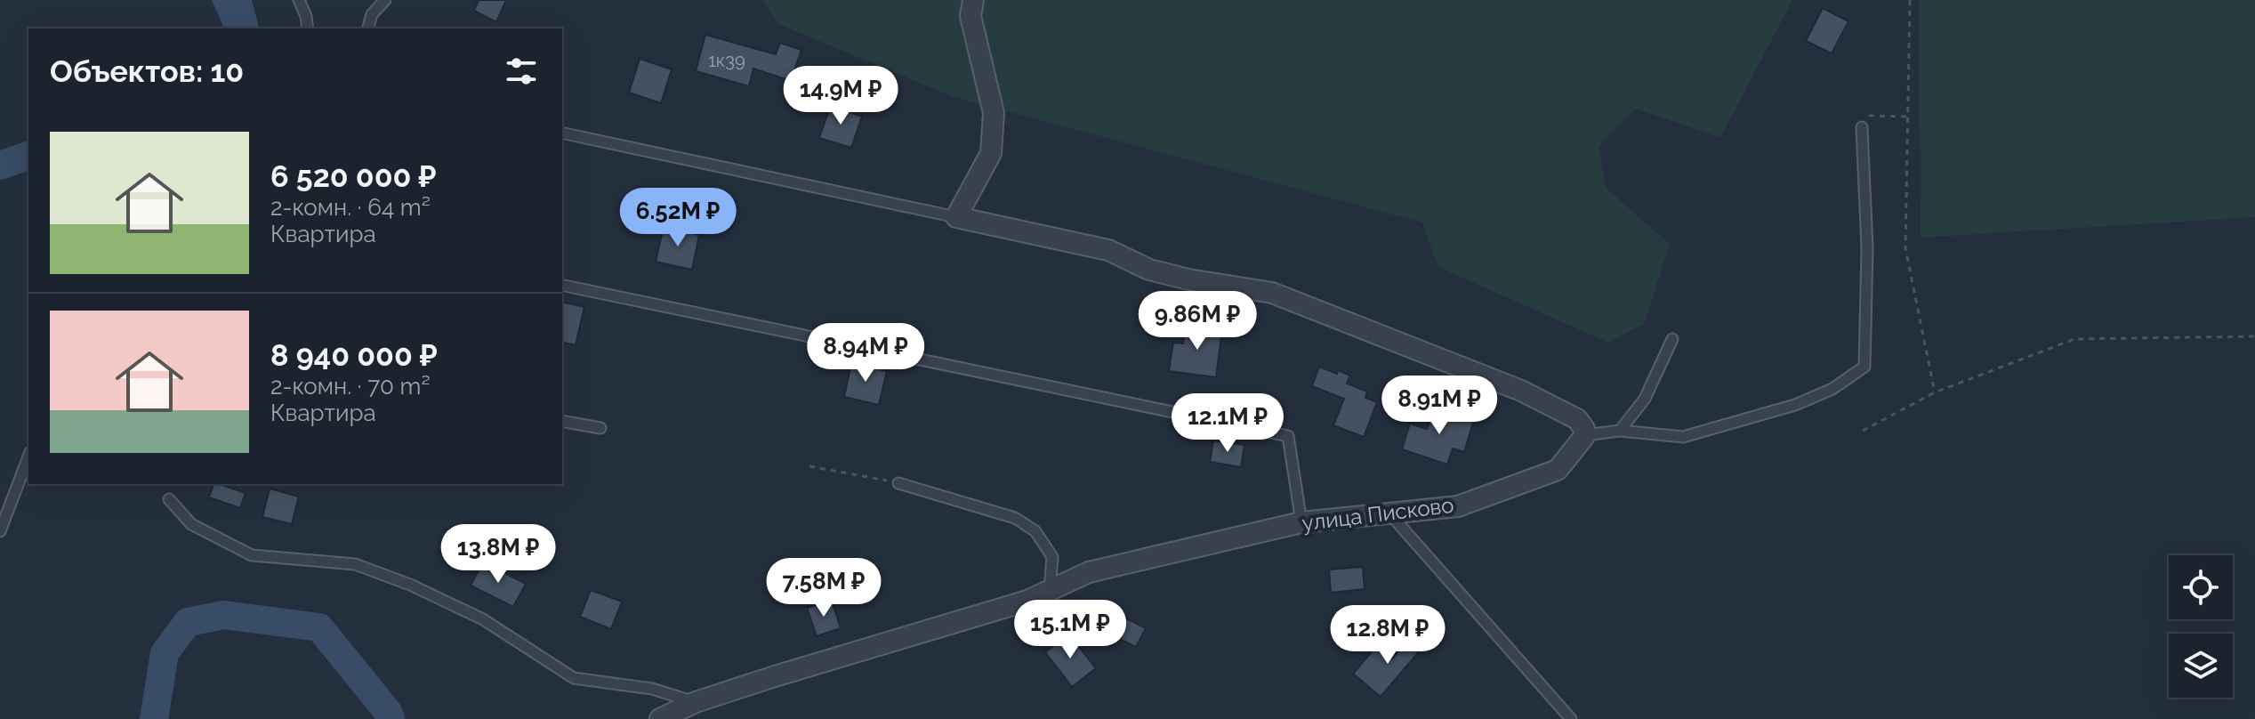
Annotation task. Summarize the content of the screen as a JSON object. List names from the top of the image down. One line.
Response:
{"streets":{"street":["улица Писково"]},"house_numbers":["1к39"],"page":{"heading":"Объектов: 10","price":["14.9M ₽","6.52M ₽","9.86M ₽","8.94M ₽","8.91M ₽","12.1M ₽","13.8M ₽","7.58M ₽","15.1M ₽","12.8M ₽"],"list":[{"name":"6 520 000 ₽","note":"2-комн. · 64 m² · Квартира"},{"name":"8 940 000 ₽","note":"2-комн. · 70 m² · Квартира"}]}}
